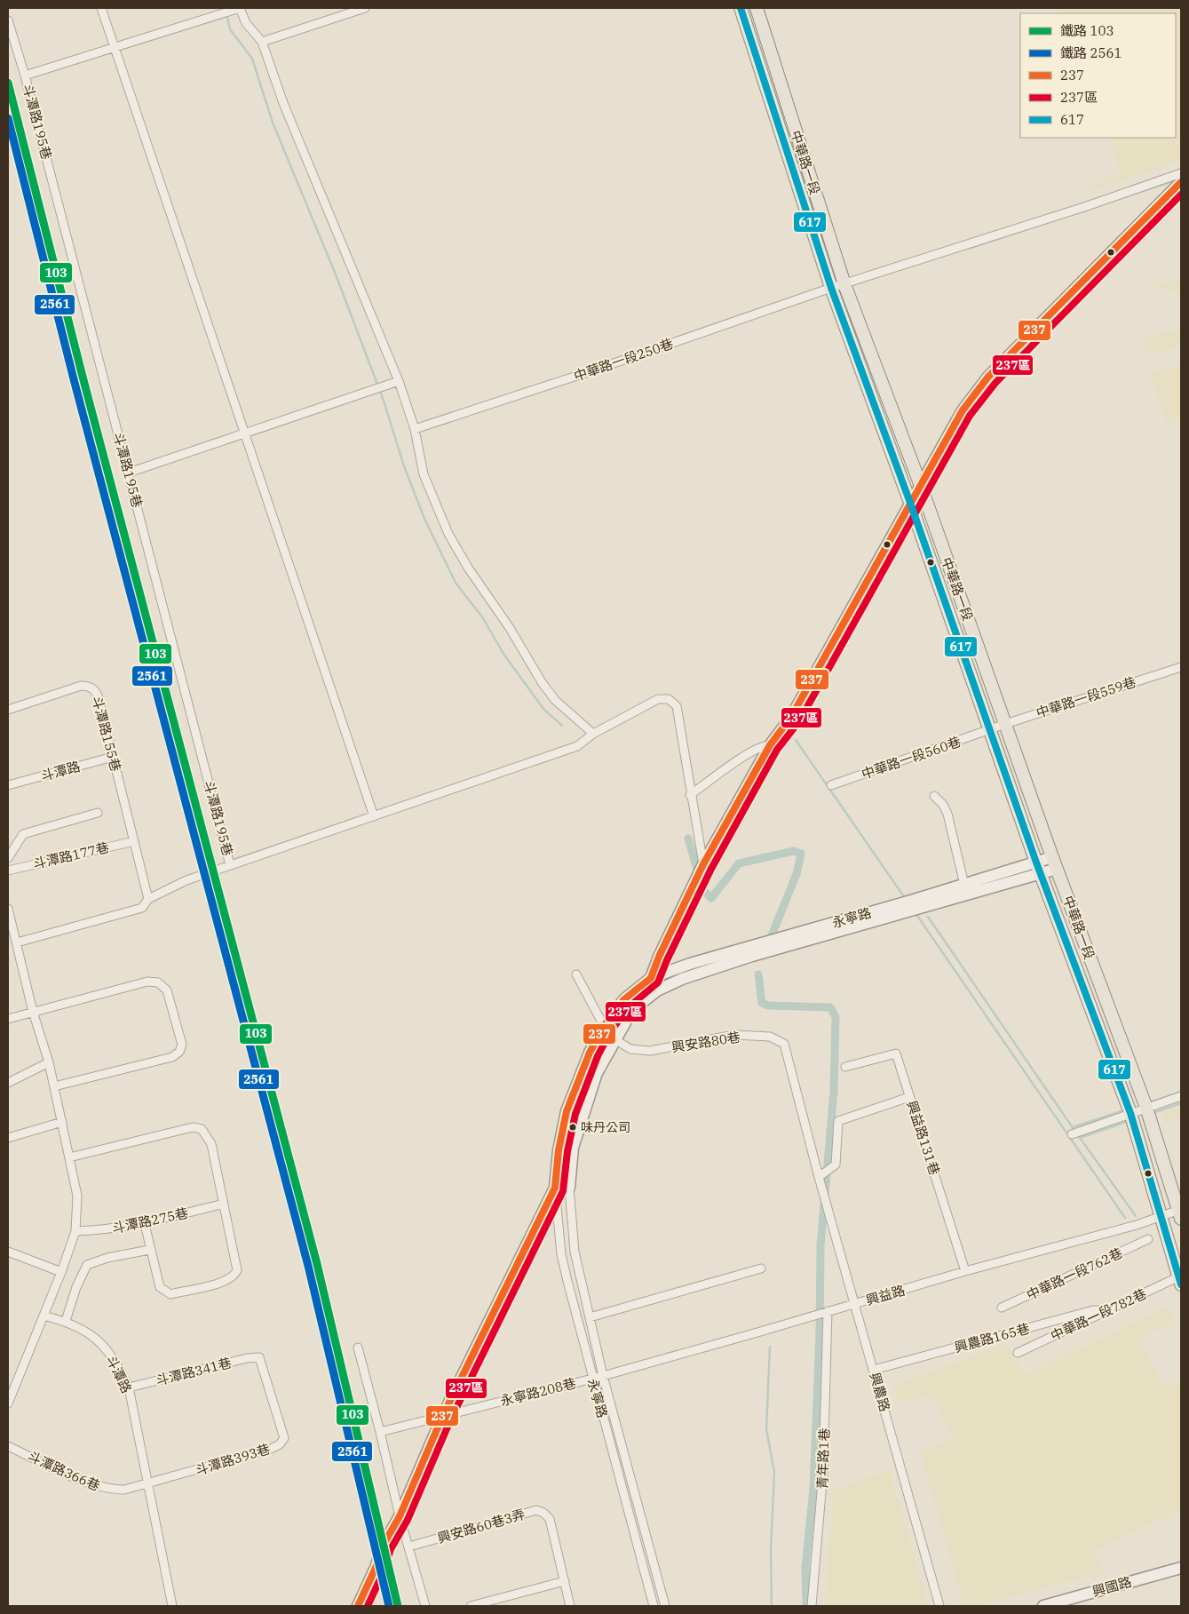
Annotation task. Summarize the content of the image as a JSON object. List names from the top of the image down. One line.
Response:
{"streets":{"main road":["中華路一段"],"street":["斗潭路195巷","中華路一段250巷","中華路一段559巷","斗潭路155巷","中華路一段560巷","斗潭路","斗潭路177巷","永寧路","興安路80巷","興益路131巷","斗潭路275巷","中華路一段762巷","興益路","中華路一段782巷","興農路165巷","斗潭路341巷","永寧路208巷","興農路","青年路1巷","斗潭路393巷","斗潭路366巷","興安路60巷3弄","興國路"]},"crossings":[["斗潭路195巷","斗潭路155巷"],["中華路一段","中華路一段250巷"],["中華路一段","中華路一段559巷"],["中華路一段","中華路一段560巷"],["中華路一段","永寧路"],["中華路一段","興益路"],["中華路一段","中華路一段782巷"],["中華路一段559巷","中華路一段560巷"],["斗潭路155巷","斗潭路"],["斗潭路155巷","斗潭路177巷"],["斗潭路","斗潭路341巷"],["斗潭路","斗潭路393巷"],["斗潭路","斗潭路366巷"],["永寧路","興安路80巷"],["永寧路","興益路"],["永寧路","永寧路208巷"],["興安路80巷","興農路"],["興益路131巷","興益路"],["興益路","永寧路208巷"],["興益路","興農路"],["興益路","青年路1巷"],["中華路一段782巷","興農路165巷"],["興農路165巷","興農路"],["斗潭路341巷","斗潭路393巷"],["斗潭路393巷","斗潭路366巷"]],"places":["味丹公司"],"lines":["transit line 617","rail line 103","rail line 2561","transit line 237","transit line 237區"],"legend":["鐵路 103","鐵路 2561","237","237區","617"]}
